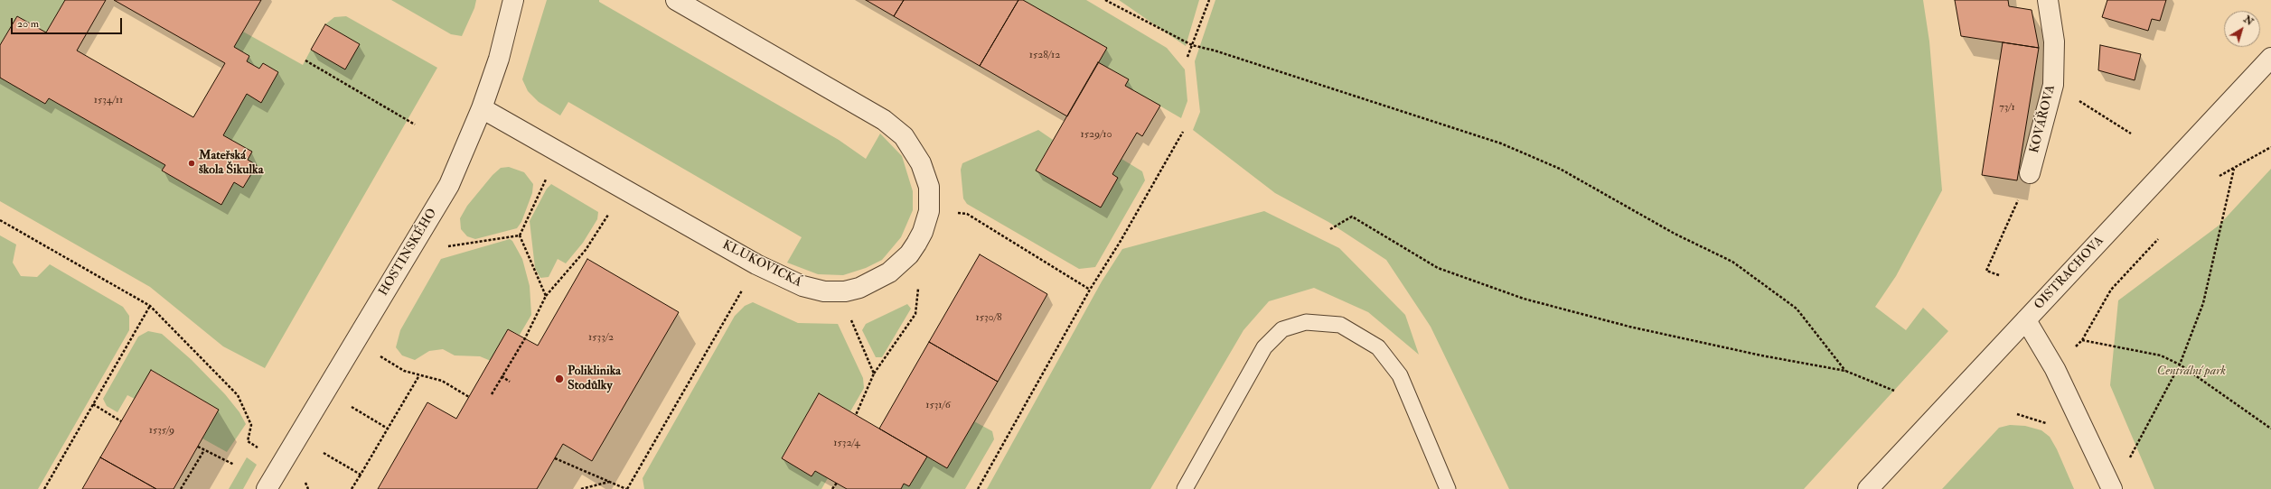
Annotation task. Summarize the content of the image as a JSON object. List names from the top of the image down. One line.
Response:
{"streets":{"street":["KOVÁŘOVA","HOSTINSKÉHO","KLUKOVICKÁ","OISTRACHOVA"]},"crossings":[["HOSTINSKÉHO","KLUKOVICKÁ"]],"parks":["Centrální park"],"places":["Mateřská škola Šikulka","Poliklinika Stodůlky"],"house_numbers":["1528/12","1534/11","73/1","1529/10","1530/8","1533/2","1531/6","1535/9","1532/4"],"scale_bar":"20 m","north":"top right"}
